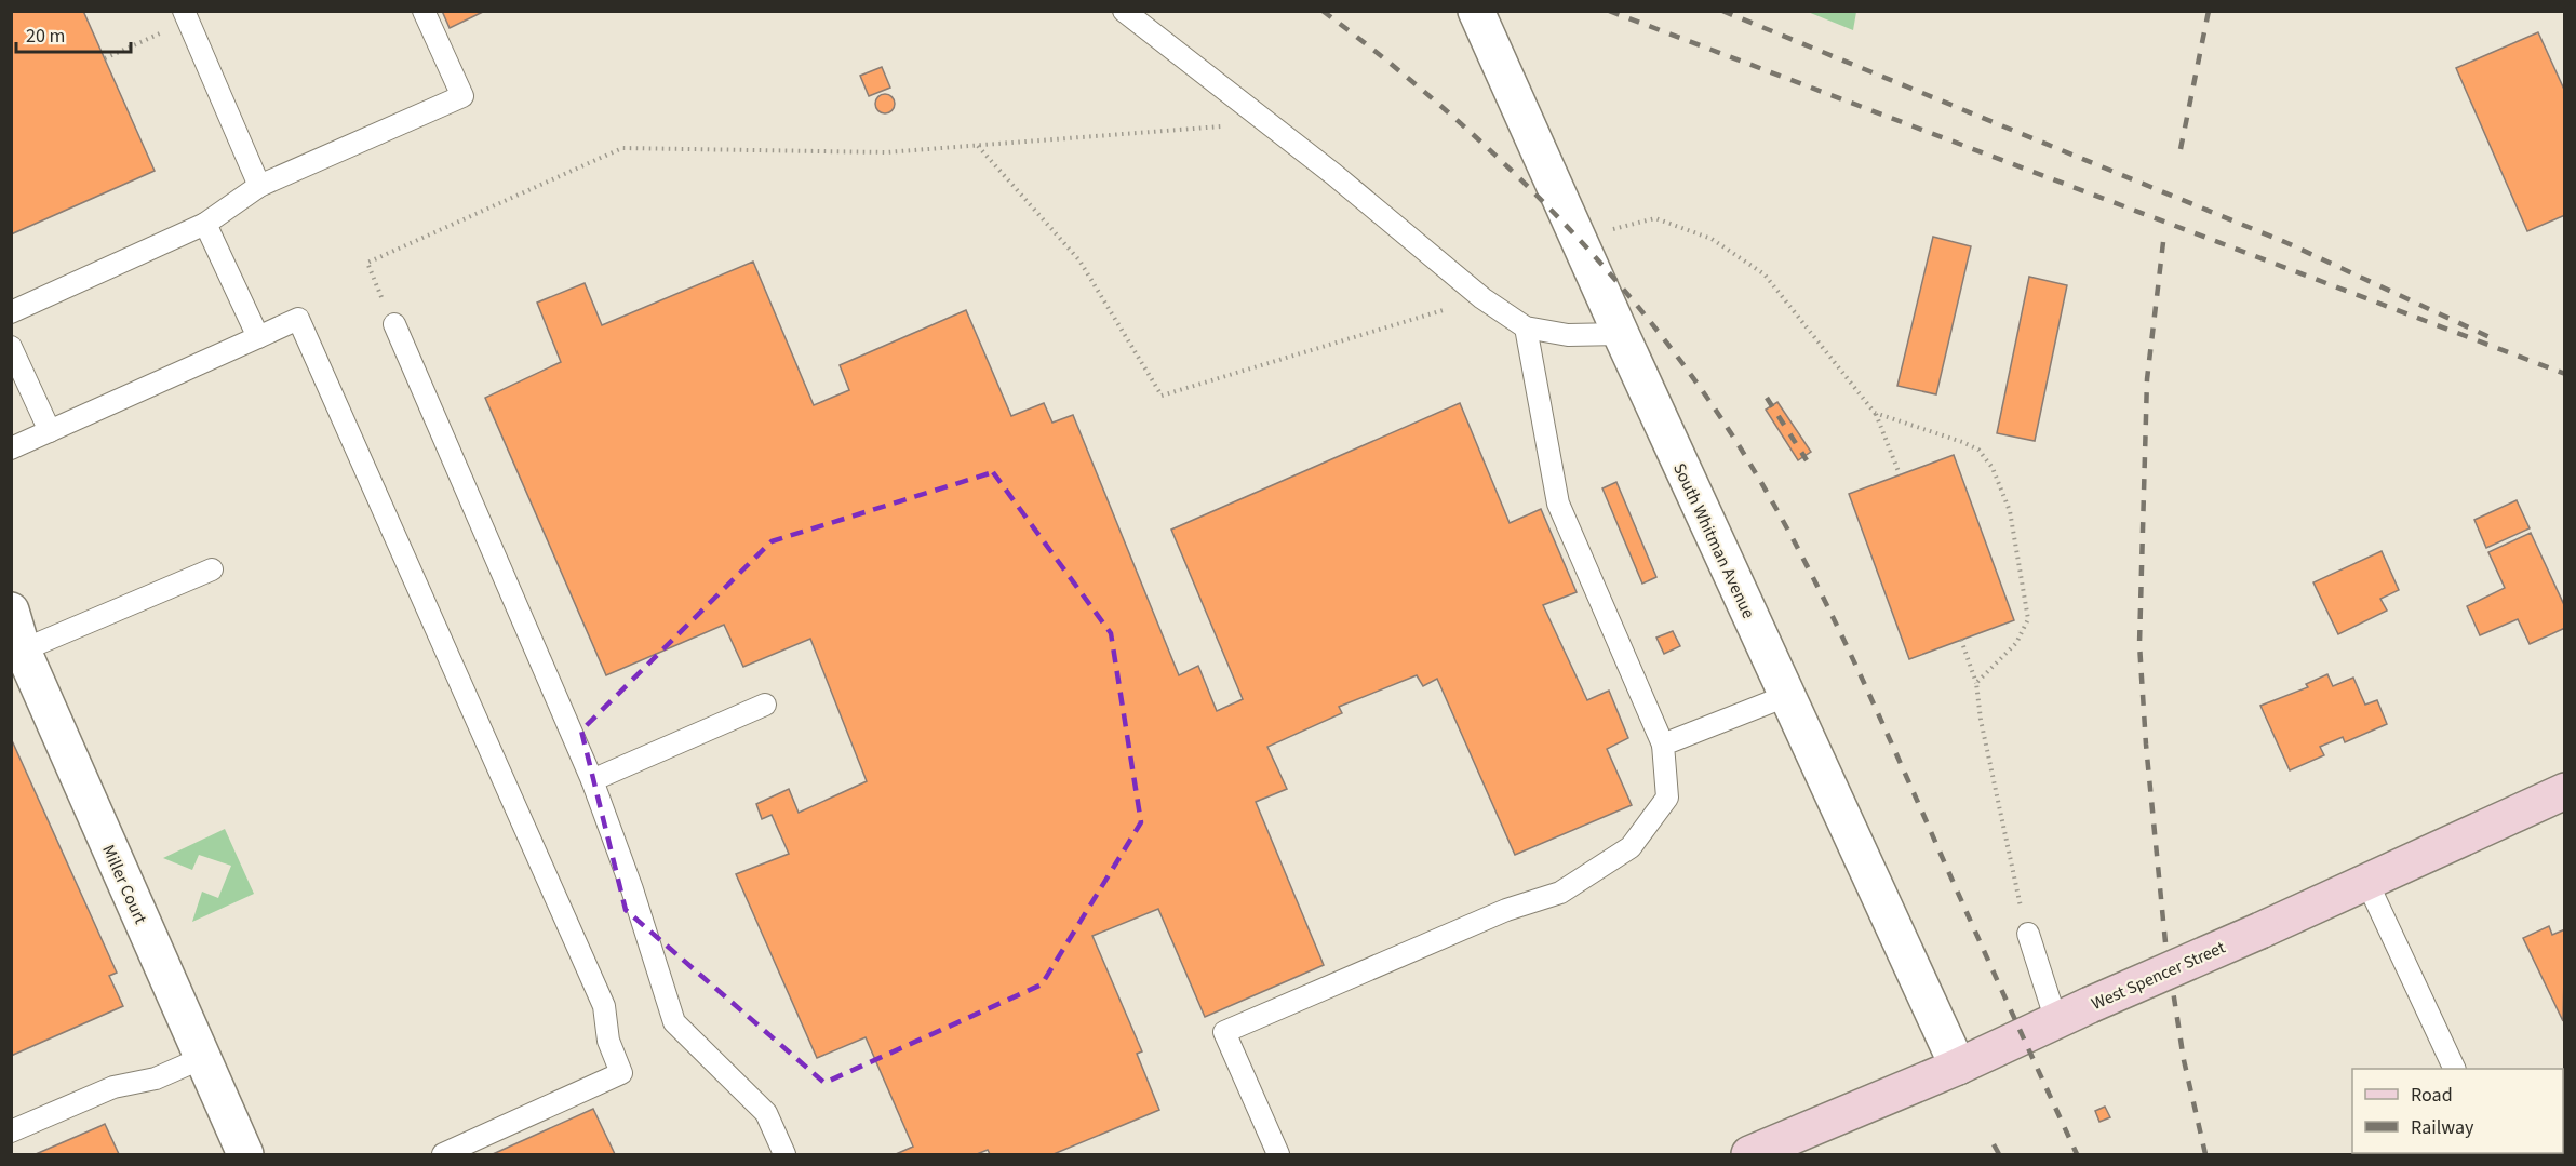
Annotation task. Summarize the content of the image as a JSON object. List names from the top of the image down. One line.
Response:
{"streets":{"street":["South Whitman Avenue","Miller Court","West Spencer Street"]},"crossings":[["South Whitman Avenue","West Spencer Street"]],"legend":["Road","Railway"],"scale_bar":"20 m"}
